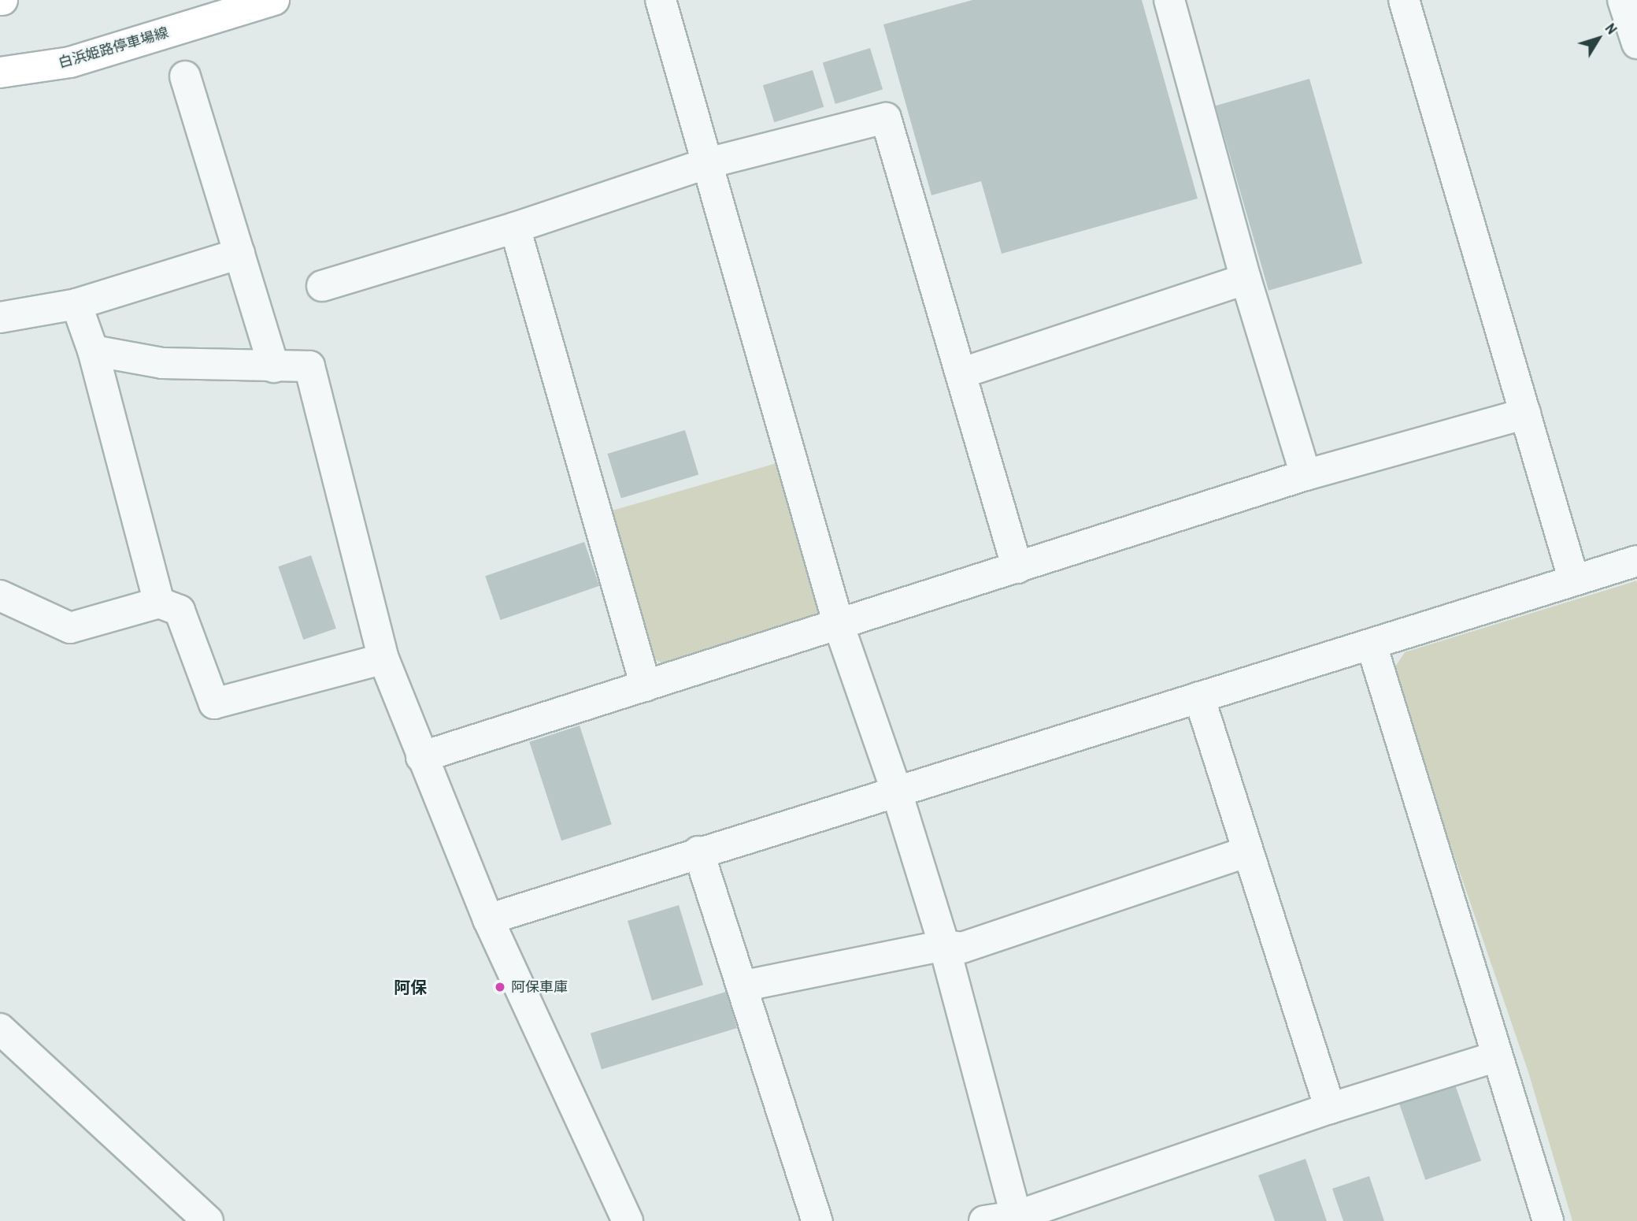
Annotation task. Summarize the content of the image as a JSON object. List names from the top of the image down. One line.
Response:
{"streets":{"main road":["白浜姫路停車場線"]},"districts":["阿保"],"places":["阿保車庫"],"north":"top right"}
